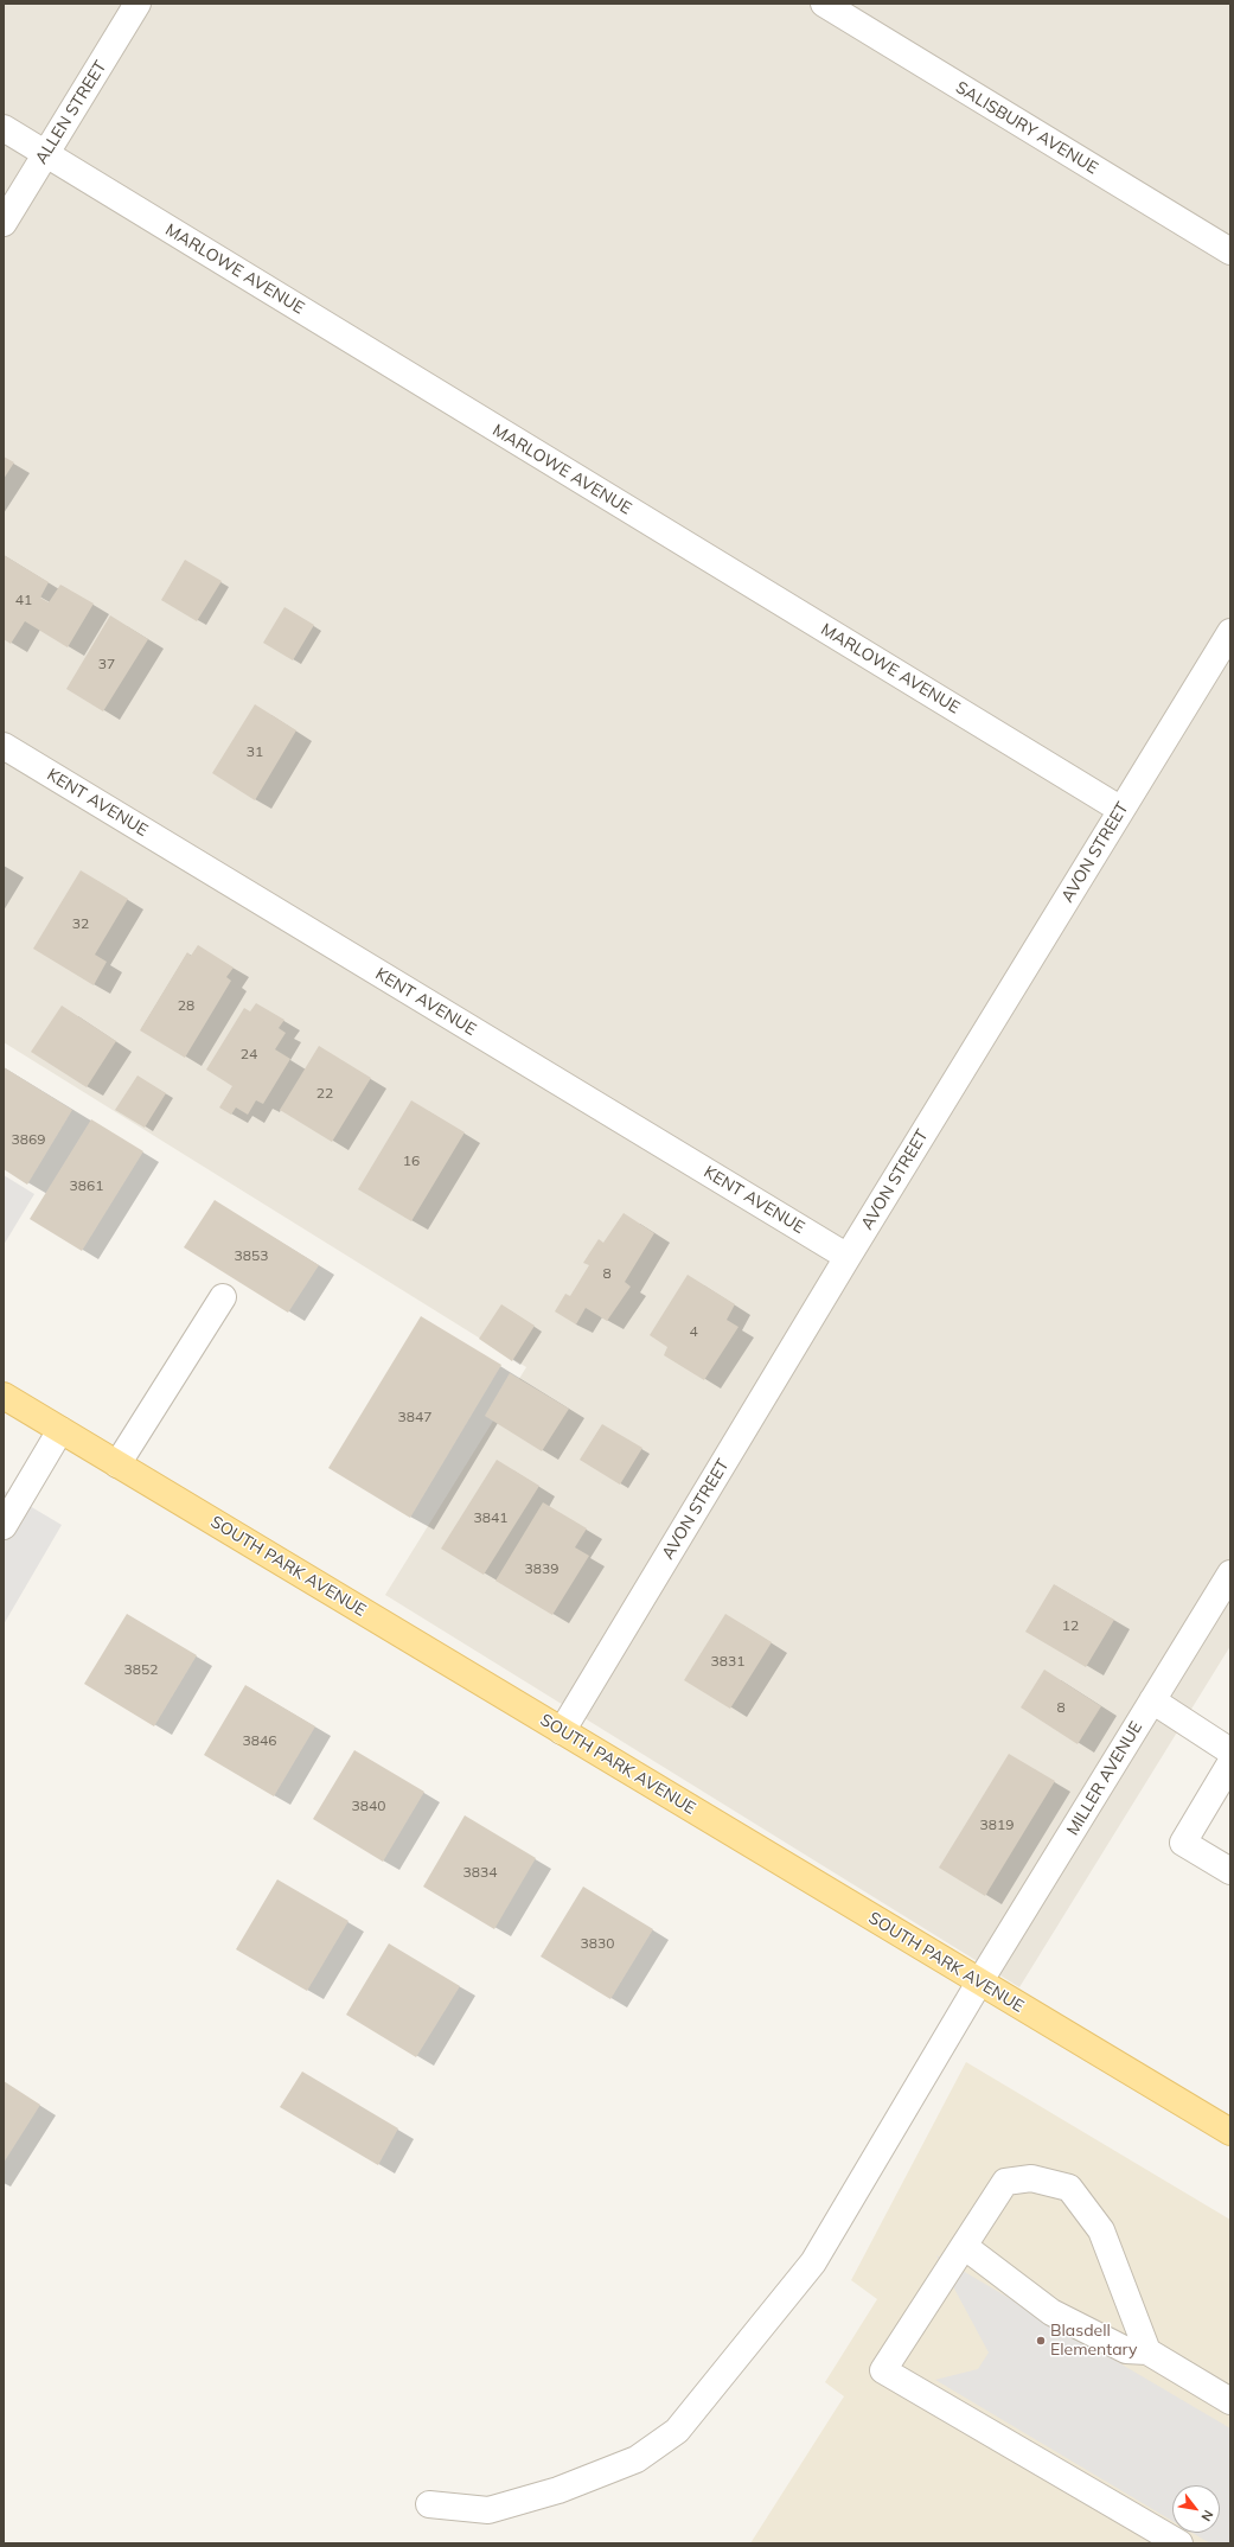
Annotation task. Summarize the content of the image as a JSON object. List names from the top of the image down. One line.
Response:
{"streets":{"main road":["SOUTH PARK AVENUE"],"street":["ALLEN STREET","SALISBURY AVENUE","MARLOWE AVENUE","KENT AVENUE","AVON STREET","MILLER AVENUE"]},"crossings":[["ALLEN STREET","MARLOWE AVENUE"],["MARLOWE AVENUE","AVON STREET"],["KENT AVENUE","AVON STREET"],["AVON STREET","SOUTH PARK AVENUE"],["SOUTH PARK AVENUE","MILLER AVENUE"]],"places":["Blasdell Elementary"],"house_numbers":["41","37","31","32","28","24","22","3869","16","3861","3853","8","4","3847","3841","3839","12","3831","3852","8","3846","3840","3819","3834","3830"],"north":"bottom right"}
